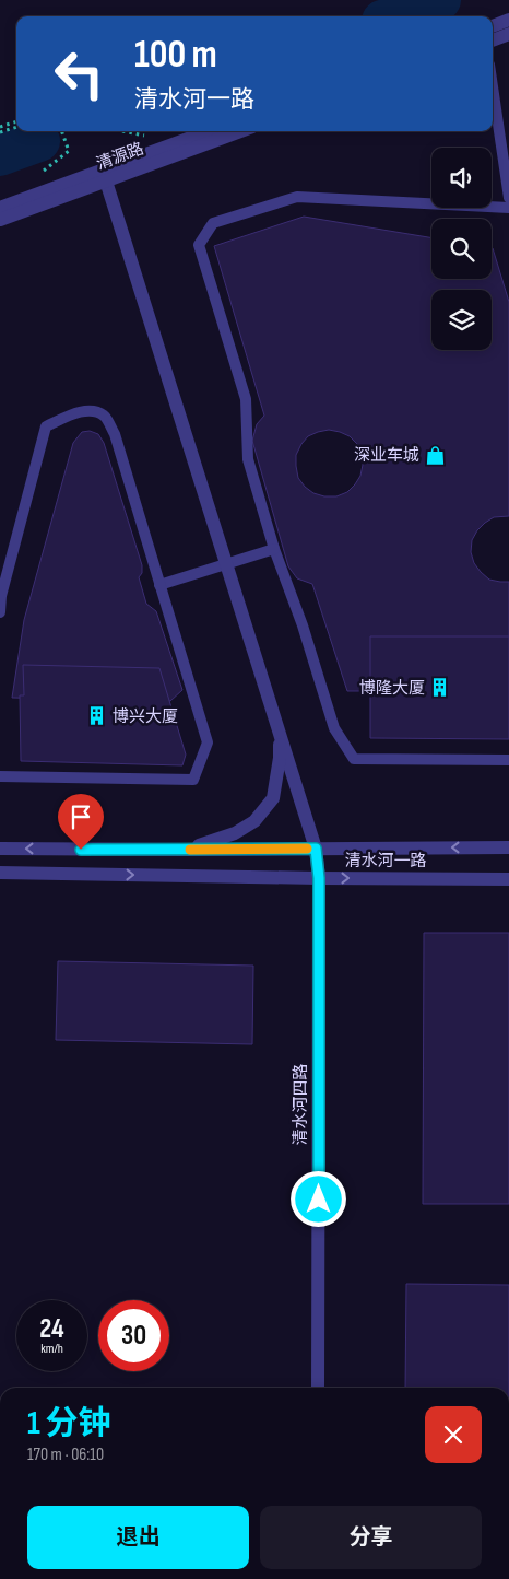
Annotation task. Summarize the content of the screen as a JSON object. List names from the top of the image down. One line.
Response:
{"streets":{"street":["清源路","清水河一路","清水河四路"]},"crossings":[["清源路","清水河四路"],["清水河一路","清水河四路"]],"places":{"shop":["深业车城"],"building":["博隆大厦","博兴大厦"]},"page":{"turn":["100 m","清水河一路"],"speed":"24 km/h","limit":"30","heading":["1 分钟","170 m · 06:10"],"buttons":["退出","分享"]}}
